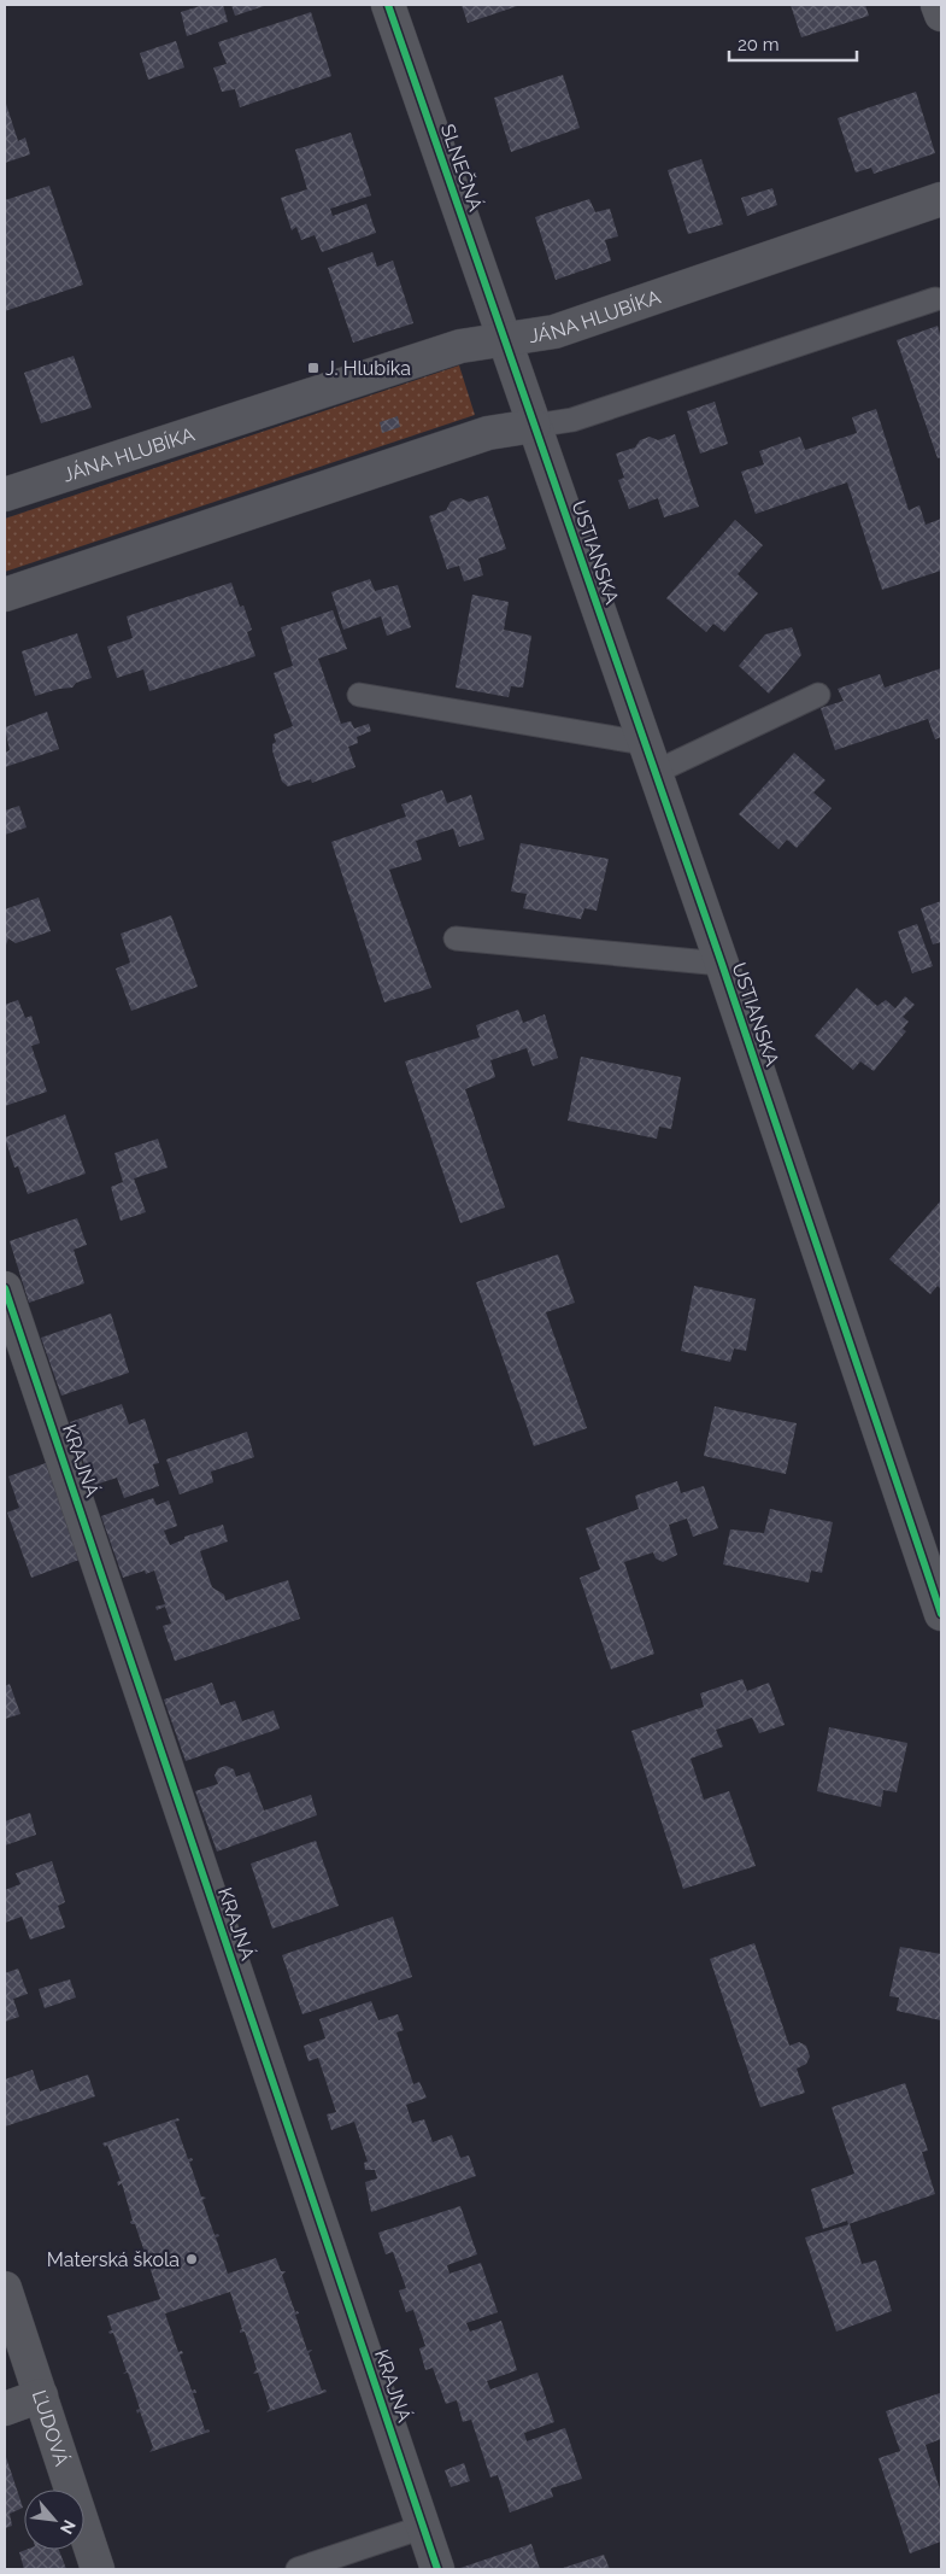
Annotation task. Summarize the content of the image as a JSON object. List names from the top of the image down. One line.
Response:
{"streets":{"street":["SLNEČNÁ","JÁNA HLUBÍKA","USTIANSKA","KRAJNÁ","ĽUDOVÁ"]},"crossings":[["SLNEČNÁ","JÁNA HLUBÍKA"],["SLNEČNÁ","USTIANSKA"]],"places":{"transit":["J. Hlubíka"],"other":["Materská škola"]},"scale_bar":"20 m","north":"bottom right"}
